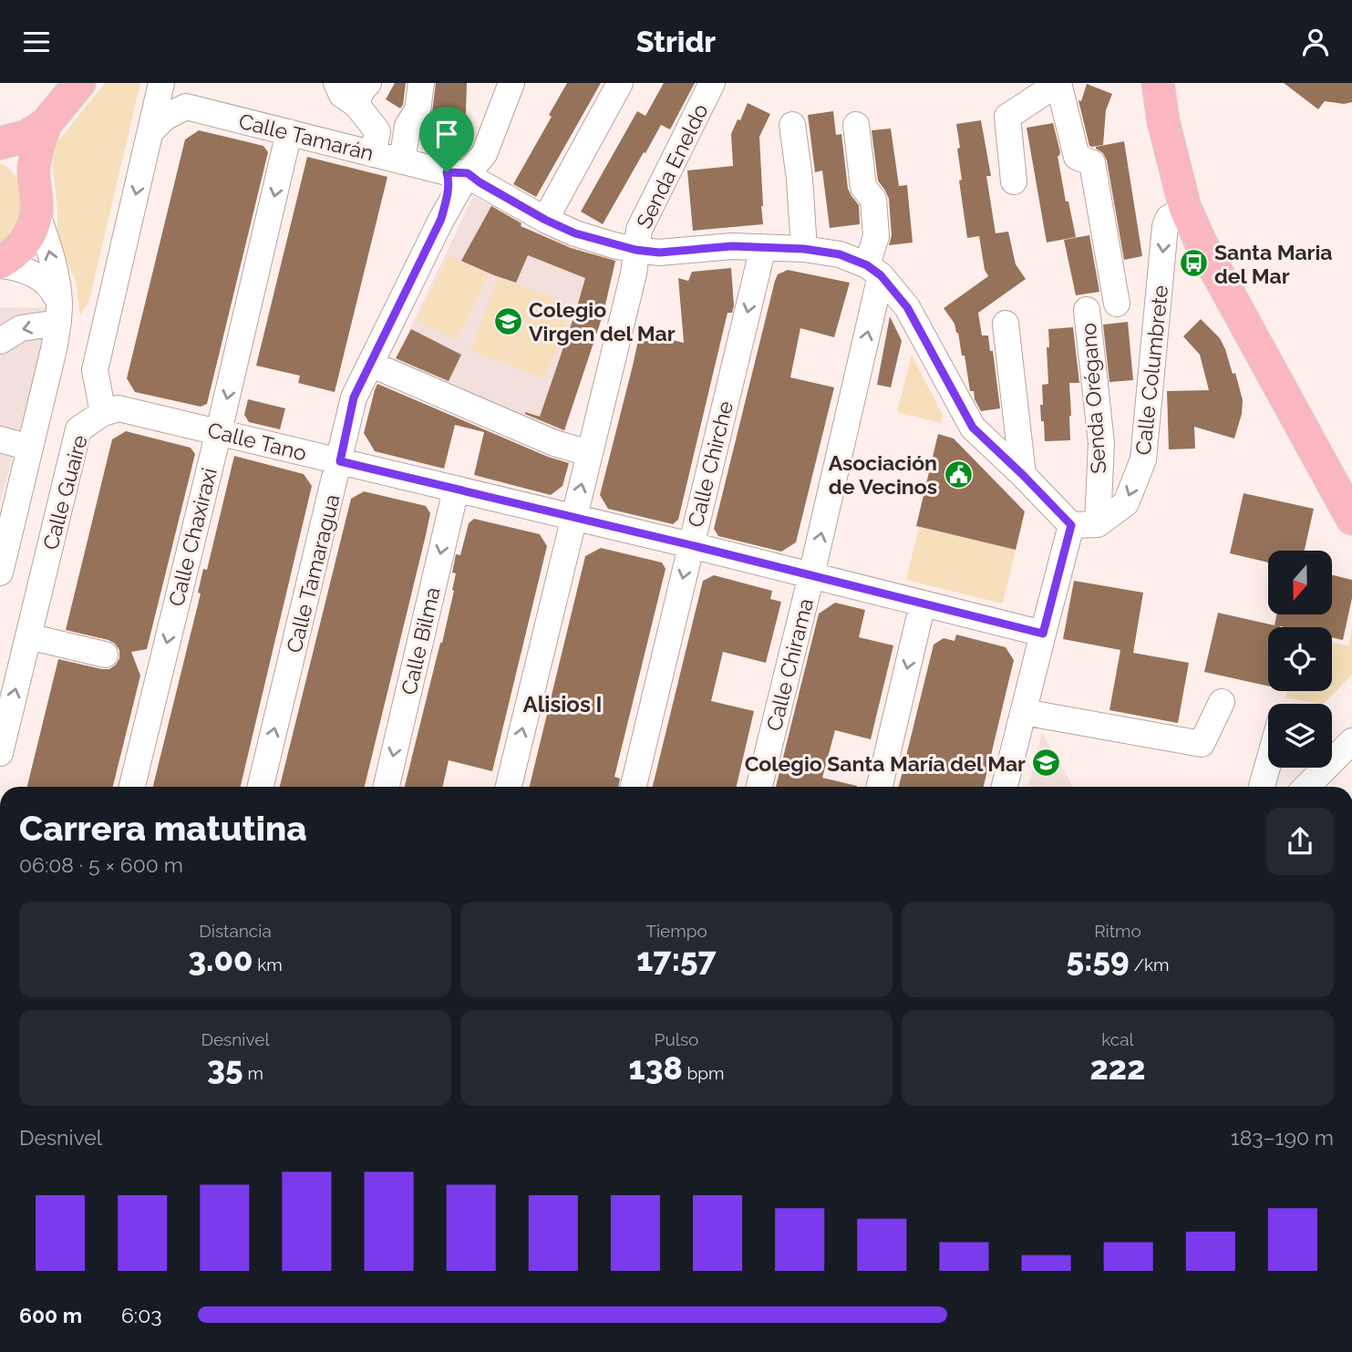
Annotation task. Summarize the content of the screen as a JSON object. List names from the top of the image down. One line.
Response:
{"streets":{"street":["Calle Tamarán","Senda Eneldo","Calle Columbrete","Senda Orégano","Calle Tano","Calle Chirche","Calle Guaire","Calle Chaxiraxi","Calle Tamaragua","Calle Bilma","Calle Chirama"]},"crossings":[["Calle Tamarán","Calle Chaxiraxi"],["Calle Tamarán","Calle Tamaragua"],["Senda Eneldo","Calle Tano"],["Calle Columbrete","Senda Orégano"],["Calle Tano","Calle Chirche"],["Calle Tano","Calle Guaire"],["Calle Tano","Calle Chaxiraxi"],["Calle Tano","Calle Tamaragua"],["Calle Tano","Calle Bilma"],["Calle Tano","Calle Chirama"]],"one_way":["Senda Eneldo","Calle Columbrete","Calle Chirche","Calle Tamaragua","Calle Bilma"],"districts":["Alisios I"],"places":{"bus stop":["Santa Maria del Mar"],"school or university":["Colegio Virgen del Mar","Colegio Santa María del Mar"],"public building":["Asociación de Vecinos"]},"north":"bottom","page":{"header":"Stridr","heading":["Carrera matutina","06:08 · 5 × 600 m"],"stats":[["Distancia","3.00 km"],["Tiempo","17:57"],["Ritmo","5:59 /km"],["Desnivel","35 m"],["Pulso","138 bpm"],["kcal","222"]],"chart":["Desnivel","183–190 m"],"list":[{"name":"600 m","note":"6:03"}]}}
